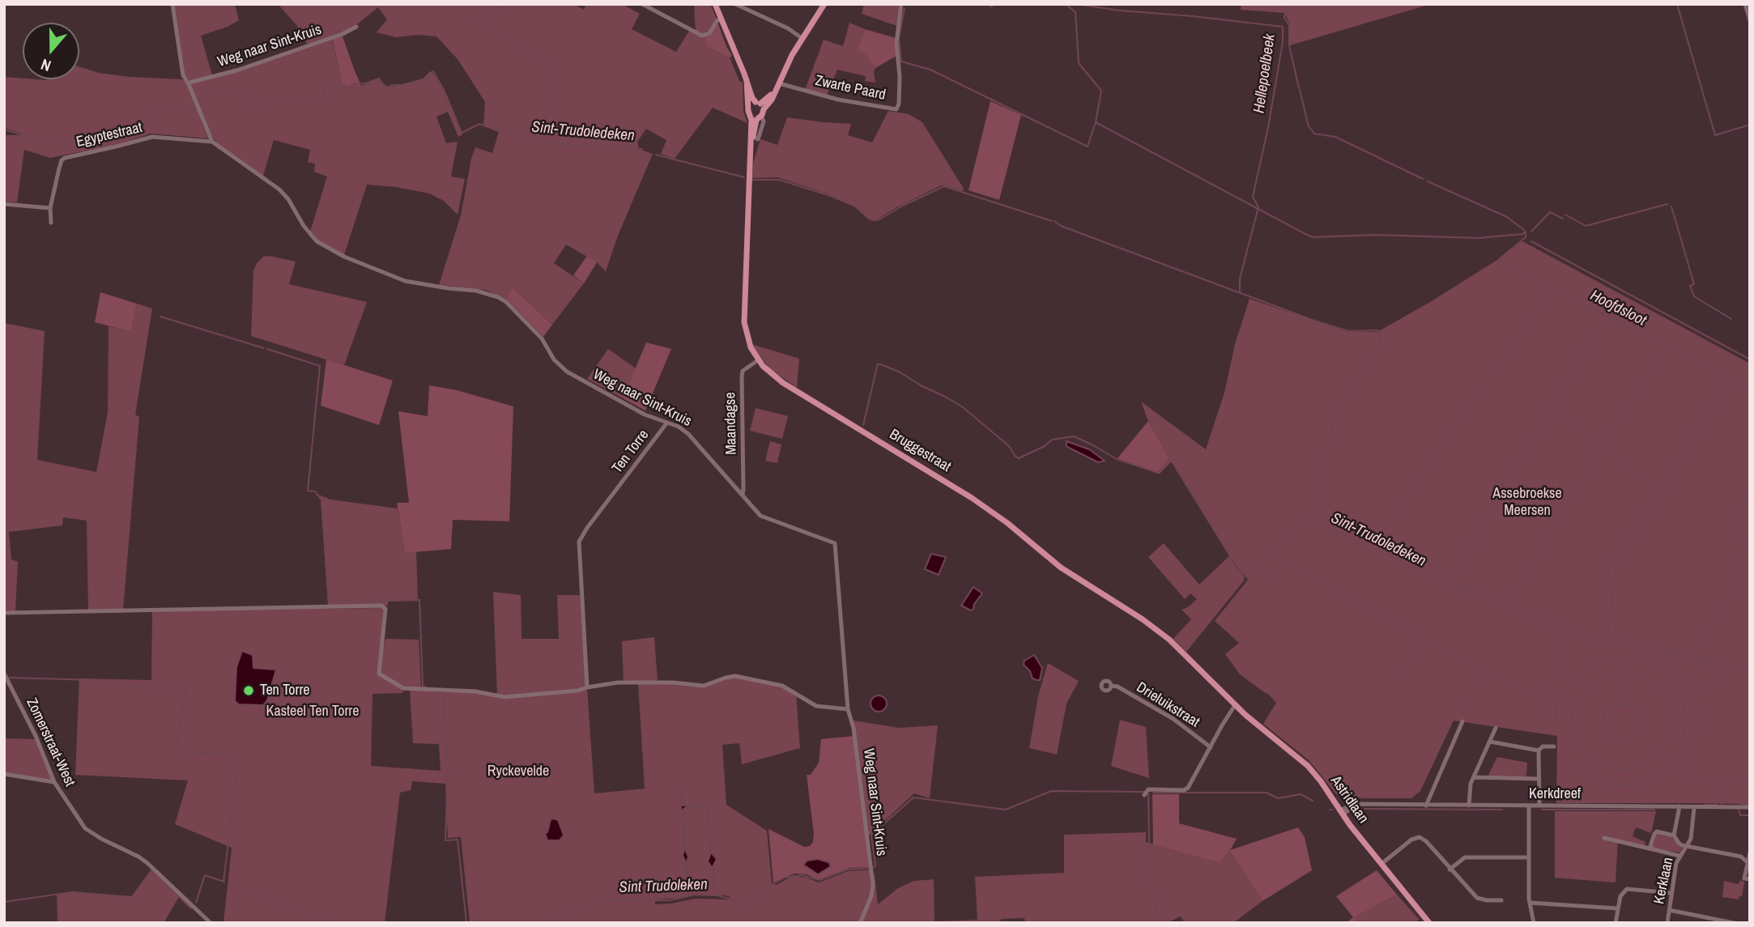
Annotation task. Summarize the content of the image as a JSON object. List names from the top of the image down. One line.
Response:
{"streets":{"main road":["Bruggestraat","Astridlaan"],"street":["Weg naar Sint-Kruis","Zwarte Paard","Egyptestraat","Maandagse","Ten Torre","Drieluikstraat","Zomerstraat-West","Kerkdreef","Kerklaan"]},"crossings":[["Weg naar Sint-Kruis","Egyptestraat"],["Weg naar Sint-Kruis","Maandagse"],["Weg naar Sint-Kruis","Ten Torre"],["Maandagse","Bruggestraat"],["Bruggestraat","Astridlaan"],["Kerkdreef","Astridlaan"]],"water":["Hellepoelbeek","Sint-Trudoledeken","Hoofdsloot","Sint Trudoleken"],"parks":["Assebroekse Meersen","Kasteel Ten Torre","Ryckevelde"],"places":["Ten Torre"],"north":"bottom"}
